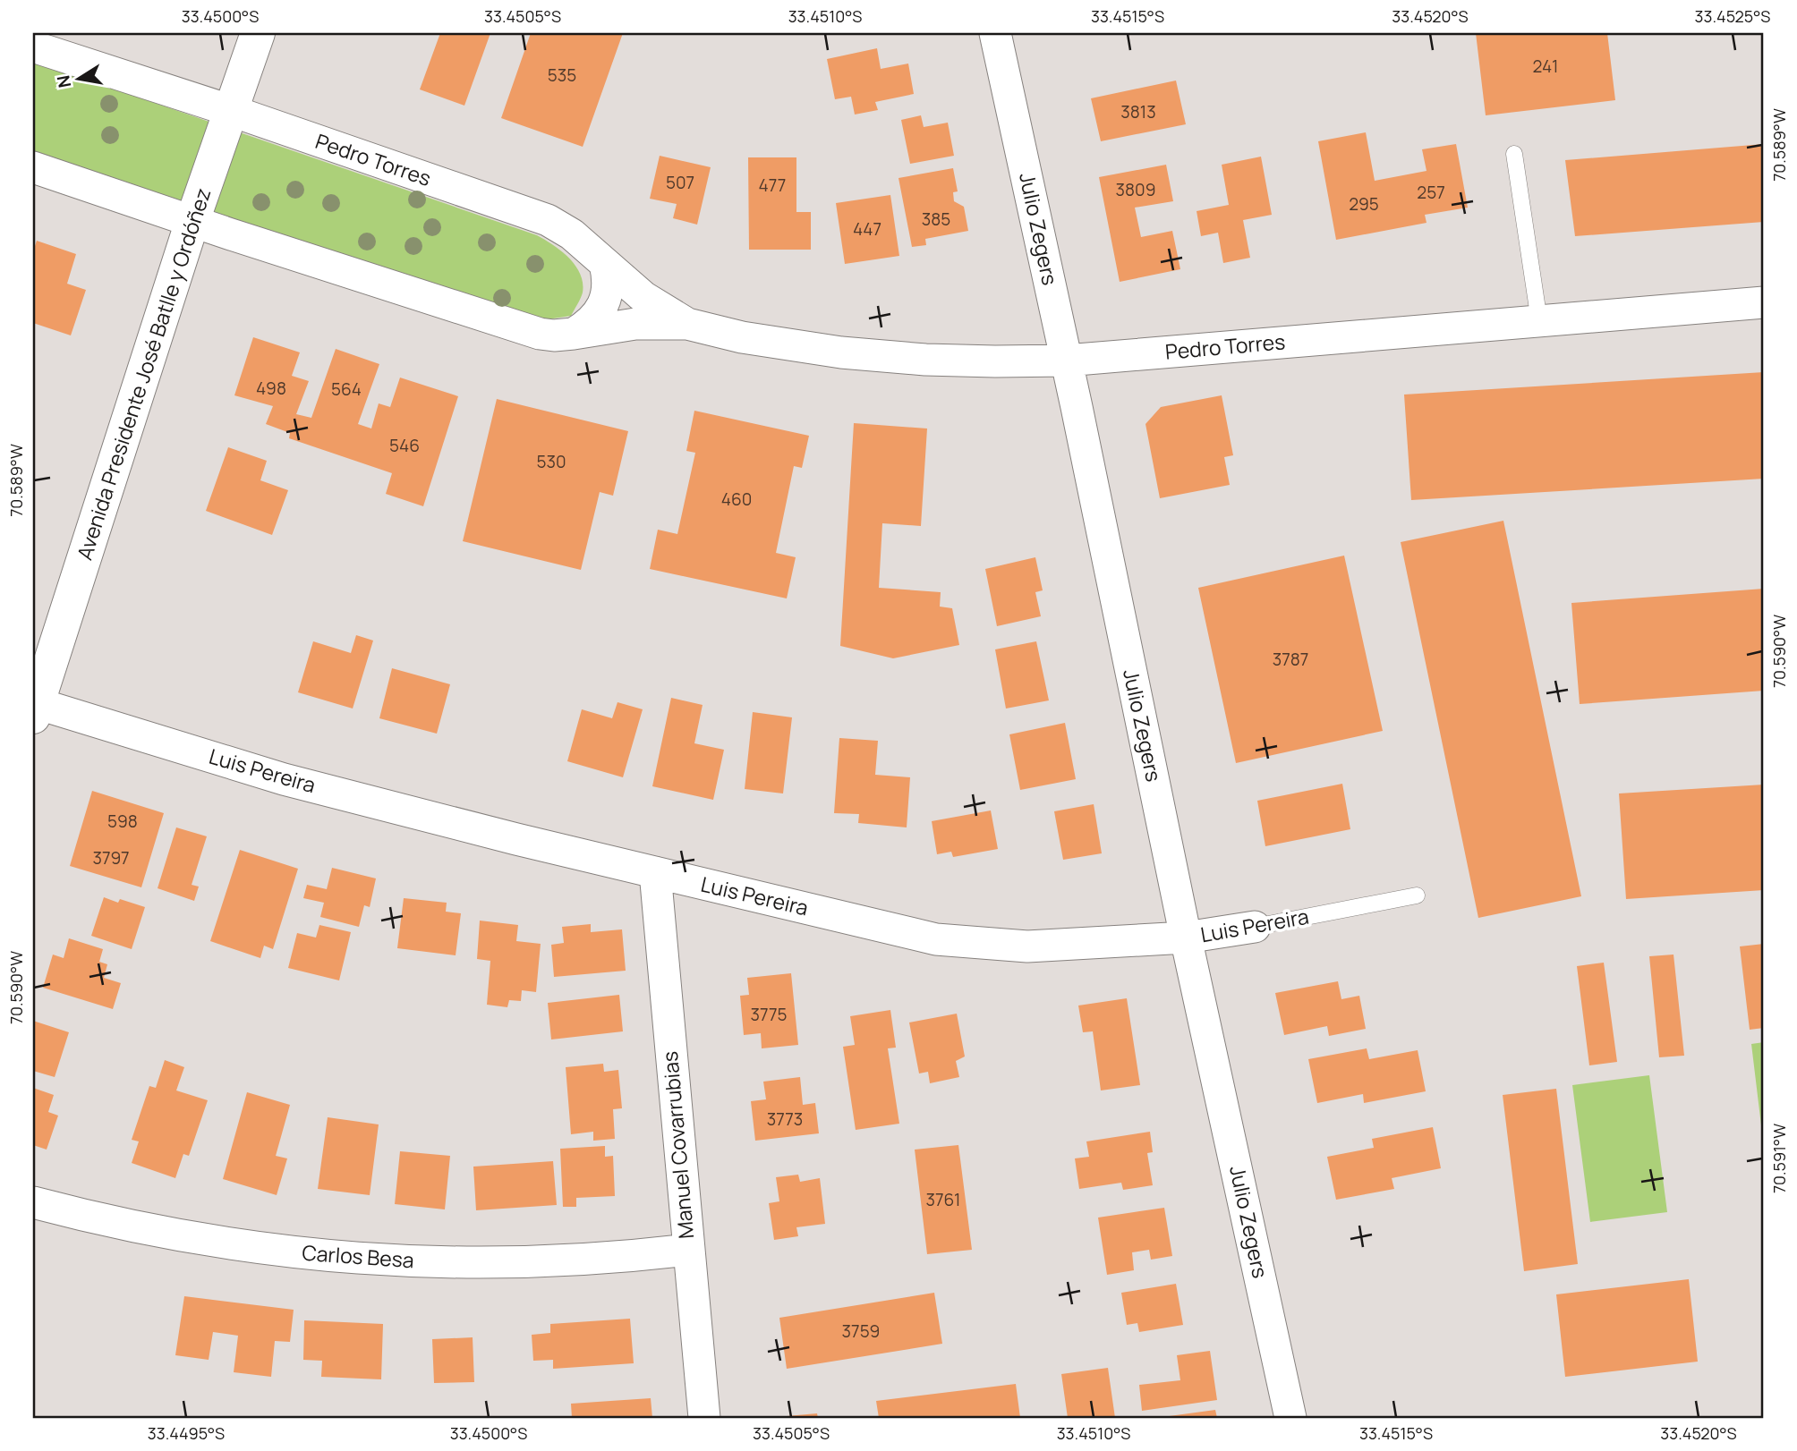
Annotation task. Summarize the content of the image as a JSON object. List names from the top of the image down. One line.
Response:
{"streets":{"main road":["Avenida Presidente José Batlle y Ordóñez"],"street":["Pedro Torres","Julio Zegers","Luis Pereira","Manuel Covarrubias","Carlos Besa"]},"crossings":[["Pedro Torres","Julio Zegers"],["Pedro Torres","Avenida Presidente José Batlle y Ordóñez"],["Julio Zegers","Luis Pereira"],["Avenida Presidente José Batlle y Ordóñez","Luis Pereira"],["Luis Pereira","Manuel Covarrubias"],["Manuel Covarrubias","Carlos Besa"]],"house_numbers":["241","535","3813","507","477","3809","257","295","385","447","498","564","546","530","460","3787","598","3797","3775","3773","3761","3759"],"north":"left","coordinates":["33.4500°S","33.4505°S","33.4510°S","33.4515°S","33.4520°S","33.4525°S","70.589°W","70.590°W","70.591°W","33.4495°S"]}
